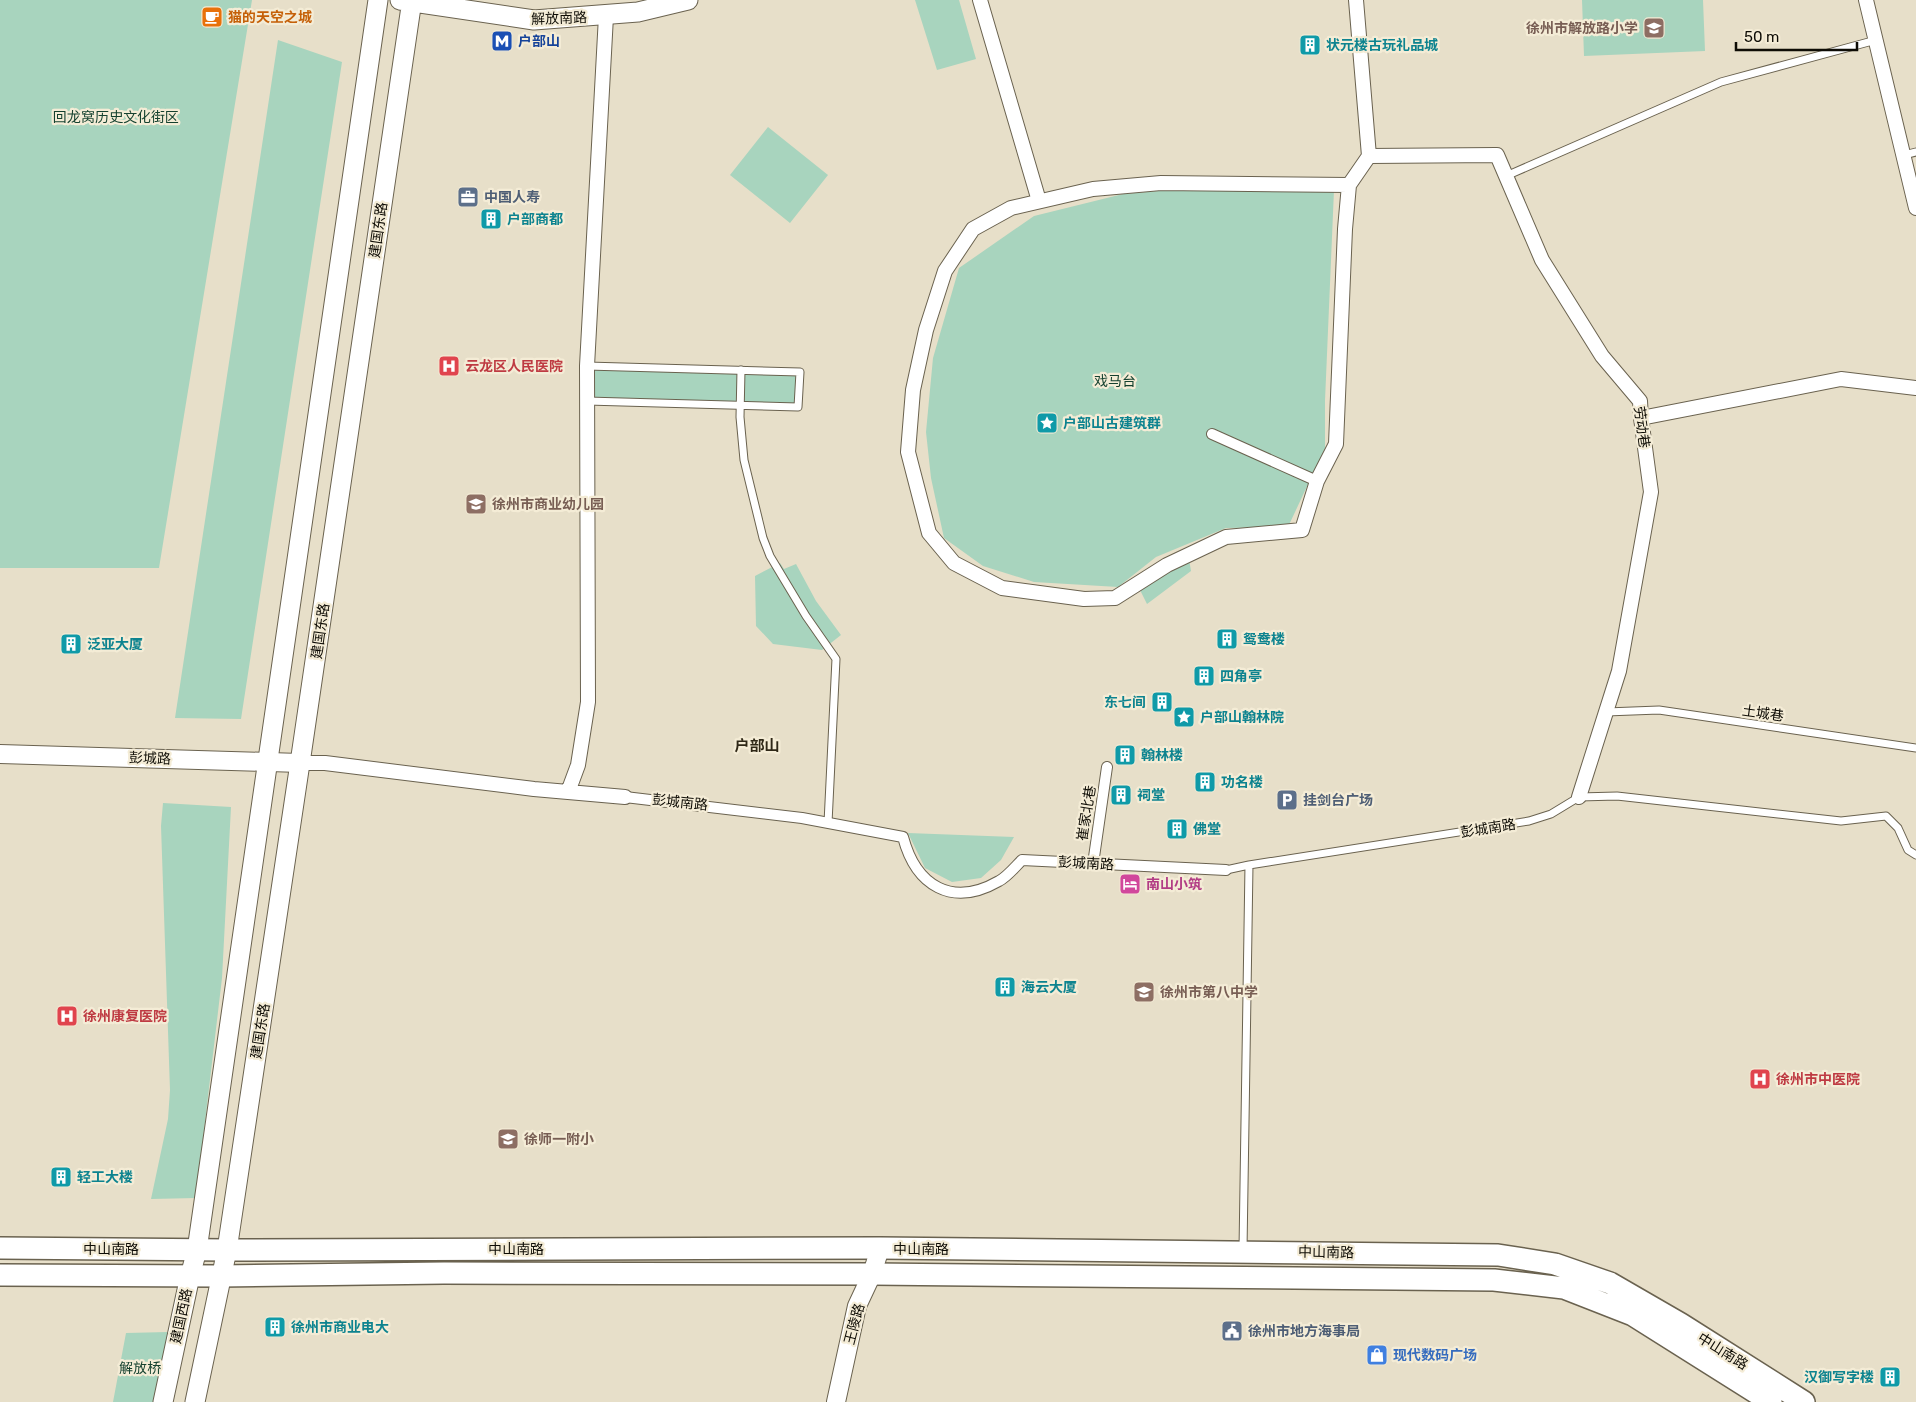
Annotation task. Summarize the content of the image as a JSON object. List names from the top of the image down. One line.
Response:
{"streets":{"main road":["解放南路","建国东路","中山南路","建国西路"],"street":["劳动巷","彭城路","彭城南路","崔家北巷","王陵路"],"lane":["土城巷"]},"crossings":[["解放南路","建国东路"],["建国东路","彭城路"],["建国东路","彭城南路"],["建国东路","中山南路"],["劳动巷","土城巷"],["劳动巷","彭城南路"],["彭城路","彭城南路"],["彭城南路","崔家北巷"],["中山南路","建国西路"],["中山南路","王陵路"]],"districts":["户部山"],"parks":["回龙窝历史文化街区","戏马台","解放桥"],"places":{"cafe":["猫的天空之城"],"school or university":["徐州市解放路小学","徐州市商业幼儿园","徐州市第八中学","徐师一附小"],"metro station":["户部山"],"building":["状元楼古玩礼品城","户部商都","鸳鸯楼","泛亚大厦","四角亭","东七间","翰林楼","功名楼","祠堂","佛堂","海云大厦","轻工大楼","徐州市商业电大","汉御写字楼"],"office":["中国人寿"],"hospital":["云龙区人民医院","徐州康复医院","徐州市中医院"],"place":["户部山古建筑群","户部山翰林院"],"parking":["挂剑台广场"],"hotel":["南山小筑"],"public building":["徐州市地方海事局"],"shop":["现代数码广场"]},"scale_bar":"50 m"}
